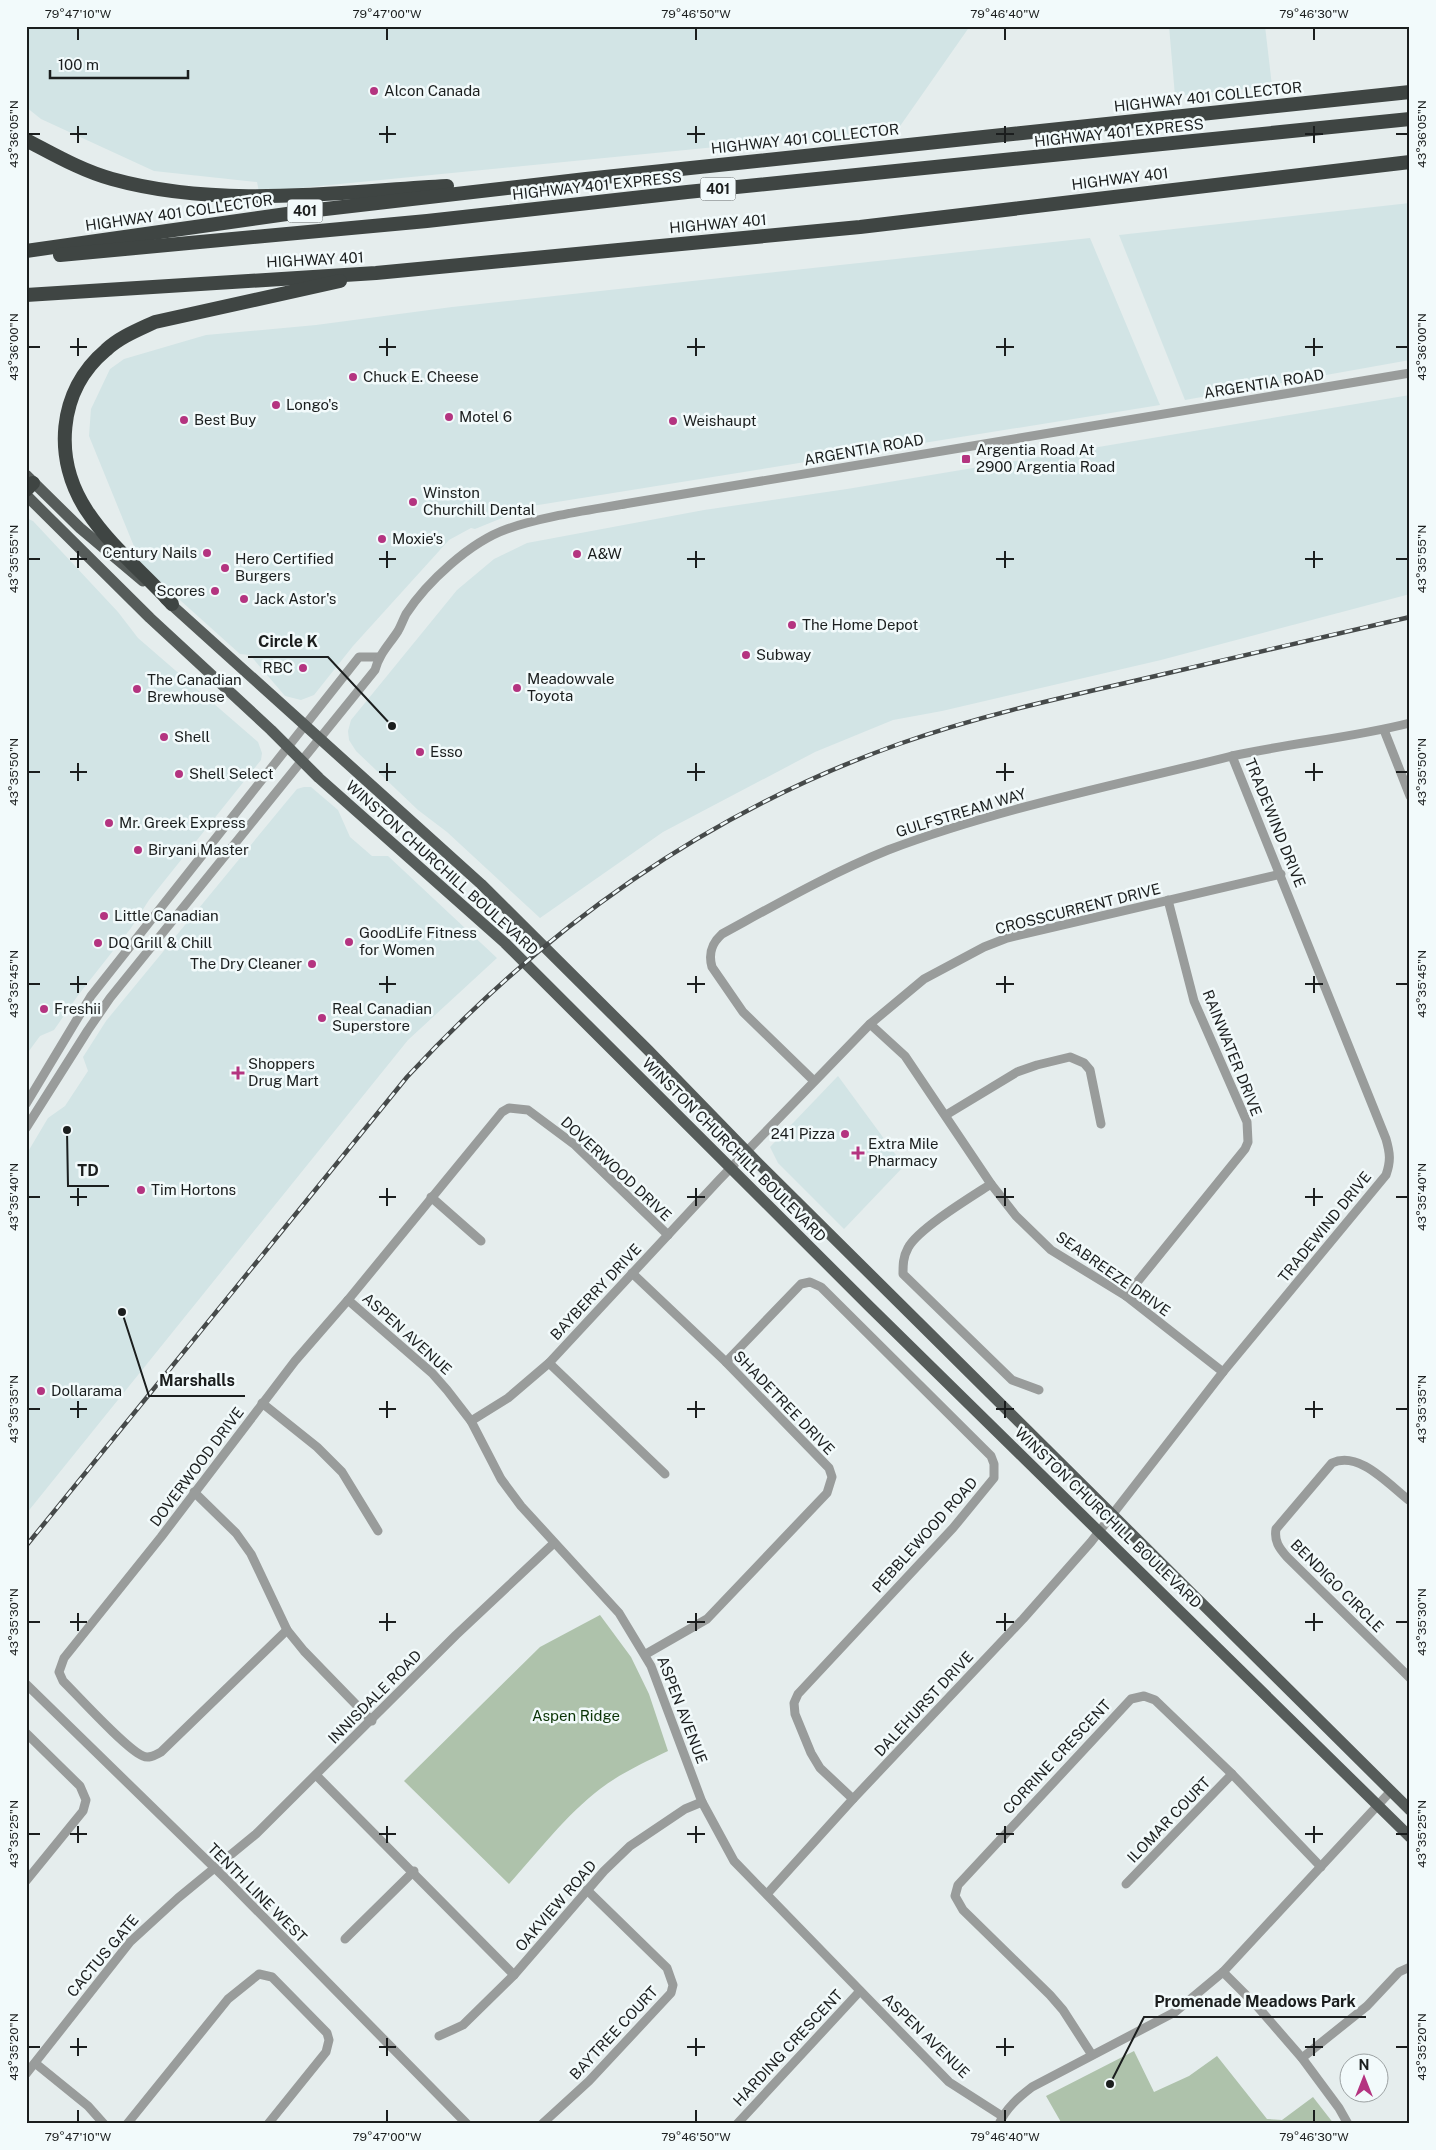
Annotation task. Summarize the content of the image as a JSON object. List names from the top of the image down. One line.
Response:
{"streets":{"highway":["HIGHWAY 401 COLLECTOR","HIGHWAY 401 EXPRESS","HIGHWAY 401","401"],"main road":["WINSTON CHURCHILL BOULEVARD"],"street":["ARGENTIA ROAD","GULFSTREAM WAY","TRADEWIND DRIVE","CROSSCURRENT DRIVE","RAINWATER DRIVE","DOVERWOOD DRIVE","SEABREEZE DRIVE","BAYBERRY DRIVE","ASPEN AVENUE","SHADETREE DRIVE","PEBBLEWOOD ROAD","BENDIGO CIRCLE","INNISDALE ROAD","DALEHURST DRIVE","CORRINE CRESCENT","ILOMAR COURT","TENTH LINE WEST","OAKVIEW ROAD","CACTUS GATE","BAYTREE COURT","HARDING CRESCENT"]},"crossings":[["ARGENTIA ROAD","WINSTON CHURCHILL BOULEVARD"],["GULFSTREAM WAY","TRADEWIND DRIVE"],["GULFSTREAM WAY","CROSSCURRENT DRIVE"],["TRADEWIND DRIVE","WINSTON CHURCHILL BOULEVARD"],["TRADEWIND DRIVE","CROSSCURRENT DRIVE"],["TRADEWIND DRIVE","SEABREEZE DRIVE"],["TRADEWIND DRIVE","DALEHURST DRIVE"],["WINSTON CHURCHILL BOULEVARD","CROSSCURRENT DRIVE"],["WINSTON CHURCHILL BOULEVARD","BAYBERRY DRIVE"],["WINSTON CHURCHILL BOULEVARD","DALEHURST DRIVE"],["CROSSCURRENT DRIVE","RAINWATER DRIVE"],["CROSSCURRENT DRIVE","SEABREEZE DRIVE"],["CROSSCURRENT DRIVE","BAYBERRY DRIVE"],["RAINWATER DRIVE","SEABREEZE DRIVE"],["DOVERWOOD DRIVE","BAYBERRY DRIVE"],["DOVERWOOD DRIVE","ASPEN AVENUE"],["BAYBERRY DRIVE","ASPEN AVENUE"],["BAYBERRY DRIVE","SHADETREE DRIVE"],["ASPEN AVENUE","SHADETREE DRIVE"],["ASPEN AVENUE","INNISDALE ROAD"],["ASPEN AVENUE","DALEHURST DRIVE"],["ASPEN AVENUE","OAKVIEW ROAD"],["ASPEN AVENUE","HARDING CRESCENT"],["SHADETREE DRIVE","PEBBLEWOOD ROAD"],["PEBBLEWOOD ROAD","DALEHURST DRIVE"],["INNISDALE ROAD","TENTH LINE WEST"],["INNISDALE ROAD","CACTUS GATE"],["CORRINE CRESCENT","ILOMAR COURT"],["TENTH LINE WEST","CACTUS GATE"],["OAKVIEW ROAD","BAYTREE COURT"]],"parks":["Aspen Ridge"],"places":{"other":["Alcon Canada","Chuck E. Cheese","Longo's","Motel 6","Best Buy","Weishaupt","Winston Churchill Dental","Moxie's","Century Nails","A&W","Hero Certified Burgers","Scores","Jack Astor's","The Home Depot","Subway","RBC","Meadowvale Toyota","The Canadian Brewhouse","Circle K","Shell","Esso","Shell Select","Mr. Greek Express","Biryani Master","Little Canadian","GoodLife Fitness for Women","DQ Grill & Chill","The Dry Cleaner","Freshii","Real Canadian Superstore","TD","241 Pizza","Tim Hortons","Marshalls","Dollarama","Promenade Meadows Park"],"transit":["Argentia Road At 2900 Argentia Road"],"health":["Shoppers Drug Mart","Extra Mile Pharmacy"]},"scale_bar":"100 m","north":"top","coordinates":["79°47'10\"W","79°47'00\"W","79°46'50\"W","79°46'40\"W","79°46'30\"W","43°36'05\"N","43°36'00\"N","43°35'55\"N","43°35'50\"N","43°35'45\"N","43°35'40\"N","43°35'35\"N","43°35'30\"N","43°35'25\"N","43°35'20\"N"]}
